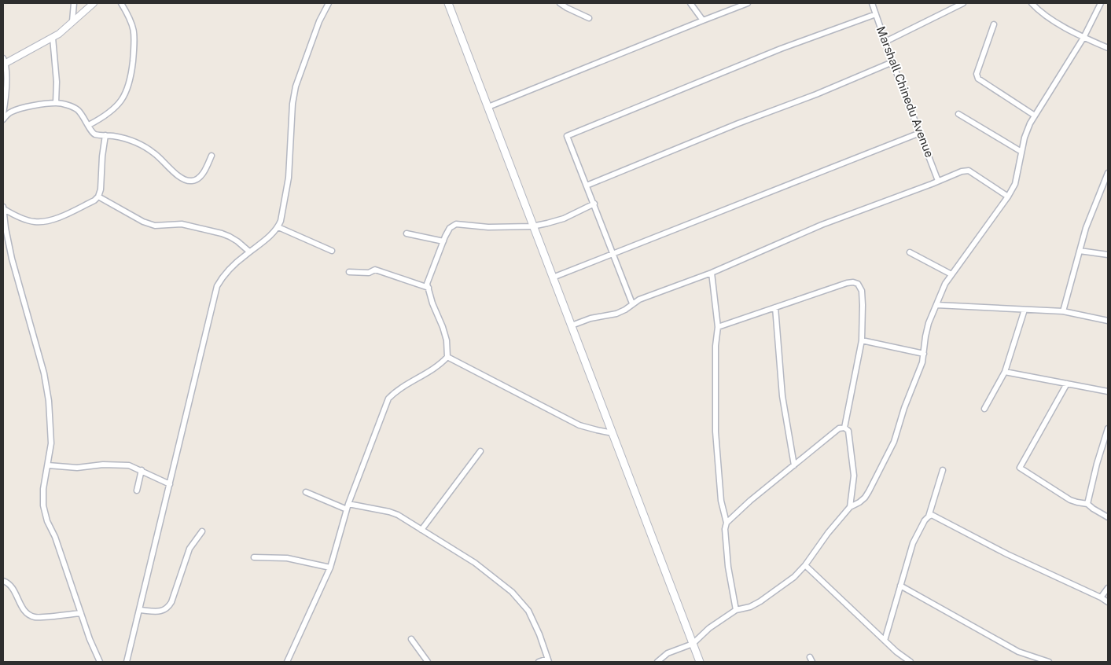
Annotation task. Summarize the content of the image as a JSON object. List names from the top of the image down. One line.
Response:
{"streets":{"street":["Marshall Chinedu Avenue"]}}
